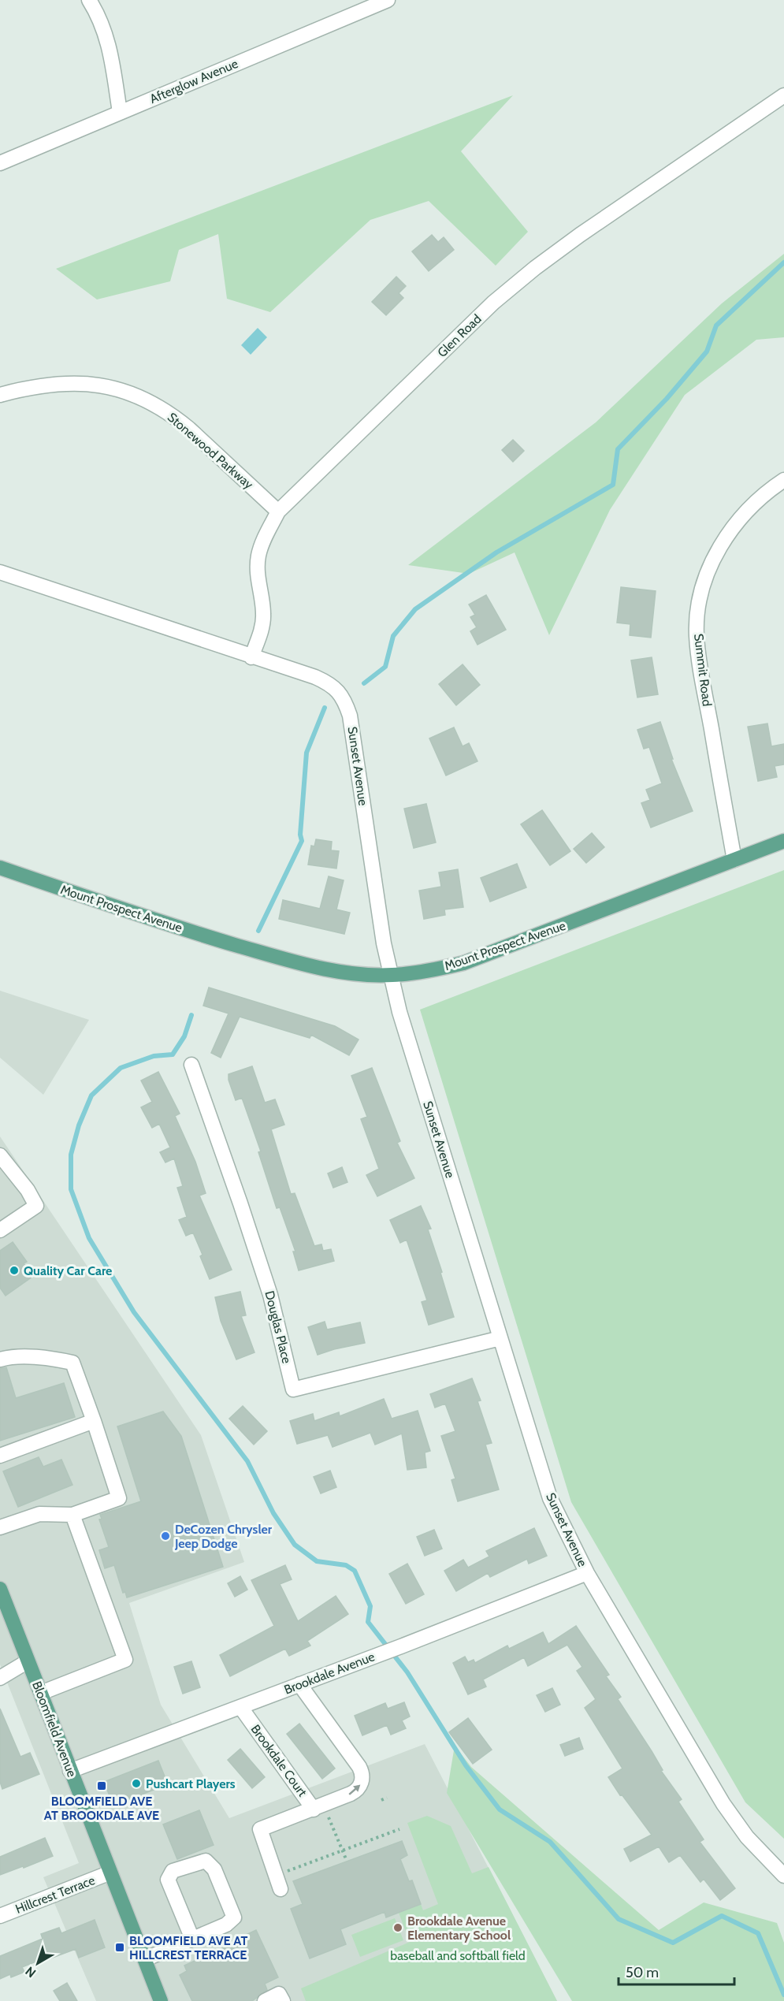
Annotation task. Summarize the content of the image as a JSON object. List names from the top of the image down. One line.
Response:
{"streets":{"main road":["Mount Prospect Avenue","Bloomfield Avenue"],"street":["Afterglow Avenue","Glen Road","Stonewood Parkway","Summit Road","Sunset Avenue","Douglas Place","Brookdale Avenue","Brookdale Court","Hillcrest Terrace"]},"crossings":[["Glen Road","Stonewood Parkway"],["Glen Road","Sunset Avenue"],["Summit Road","Mount Prospect Avenue"],["Sunset Avenue","Mount Prospect Avenue"],["Sunset Avenue","Douglas Place"],["Sunset Avenue","Brookdale Avenue"],["Brookdale Avenue","Bloomfield Avenue"],["Brookdale Avenue","Brookdale Court"],["Bloomfield Avenue","Hillcrest Terrace"]],"parks":["baseball and softball field"],"places":{"other":["Quality Car Care","DeCozen Chrysler Jeep Dodge","Pushcart Players","Brookdale Avenue Elementary School"],"transit":["BLOOMFIELD AVE AT BROOKDALE AVE","BLOOMFIELD AVE AT HILLCREST TERRACE"]},"scale_bar":"50 m","north":"bottom left"}
